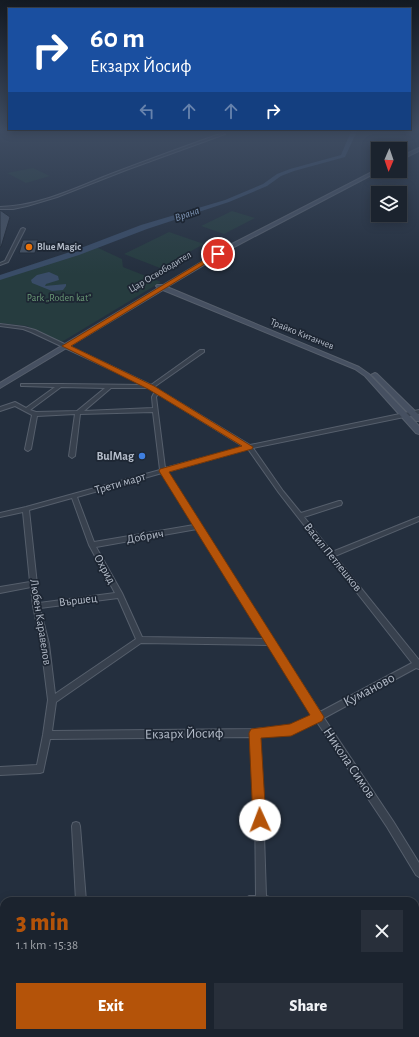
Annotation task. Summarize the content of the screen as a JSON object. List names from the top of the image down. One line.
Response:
{"streets":{"street":["Цар Освободител","Трайко Китанчев","Трети март","Добрич","Васил Петлешков","Охрид","Вършец","Любен Каравелов","Куманово","Екзарх Йосиф","Никола Симов"]},"crossings":[["Цар Освободител","Трайко Китанчев"],["Трайко Китанчев","Трети март"],["Трети март","Васил Петлешков"],["Трети март","Охрид"],["Трети март","Любен Каравелов"],["Трети март","Никола Симов"],["Добрич","Охрид"],["Добрич","Никола Симов"],["Васил Петлешков","Куманово"],["Охрид","Вършец"],["Вършец","Любен Каравелов"],["Любен Каравелов","Екзарх Йосиф"],["Куманово","Екзарх Йосиф"],["Куманово","Никола Симов"],["Екзарх Йосиф","Никола Симов"]],"water":["Врана"],"parks":["Park „Roden kat“"],"places":["Blue Magic","BulMag"],"north":"bottom","page":{"turn":["60 m","Екзарх Йосиф"],"heading":["3 min","1.1 km · 15:38"],"buttons":["Exit","Share"]}}
